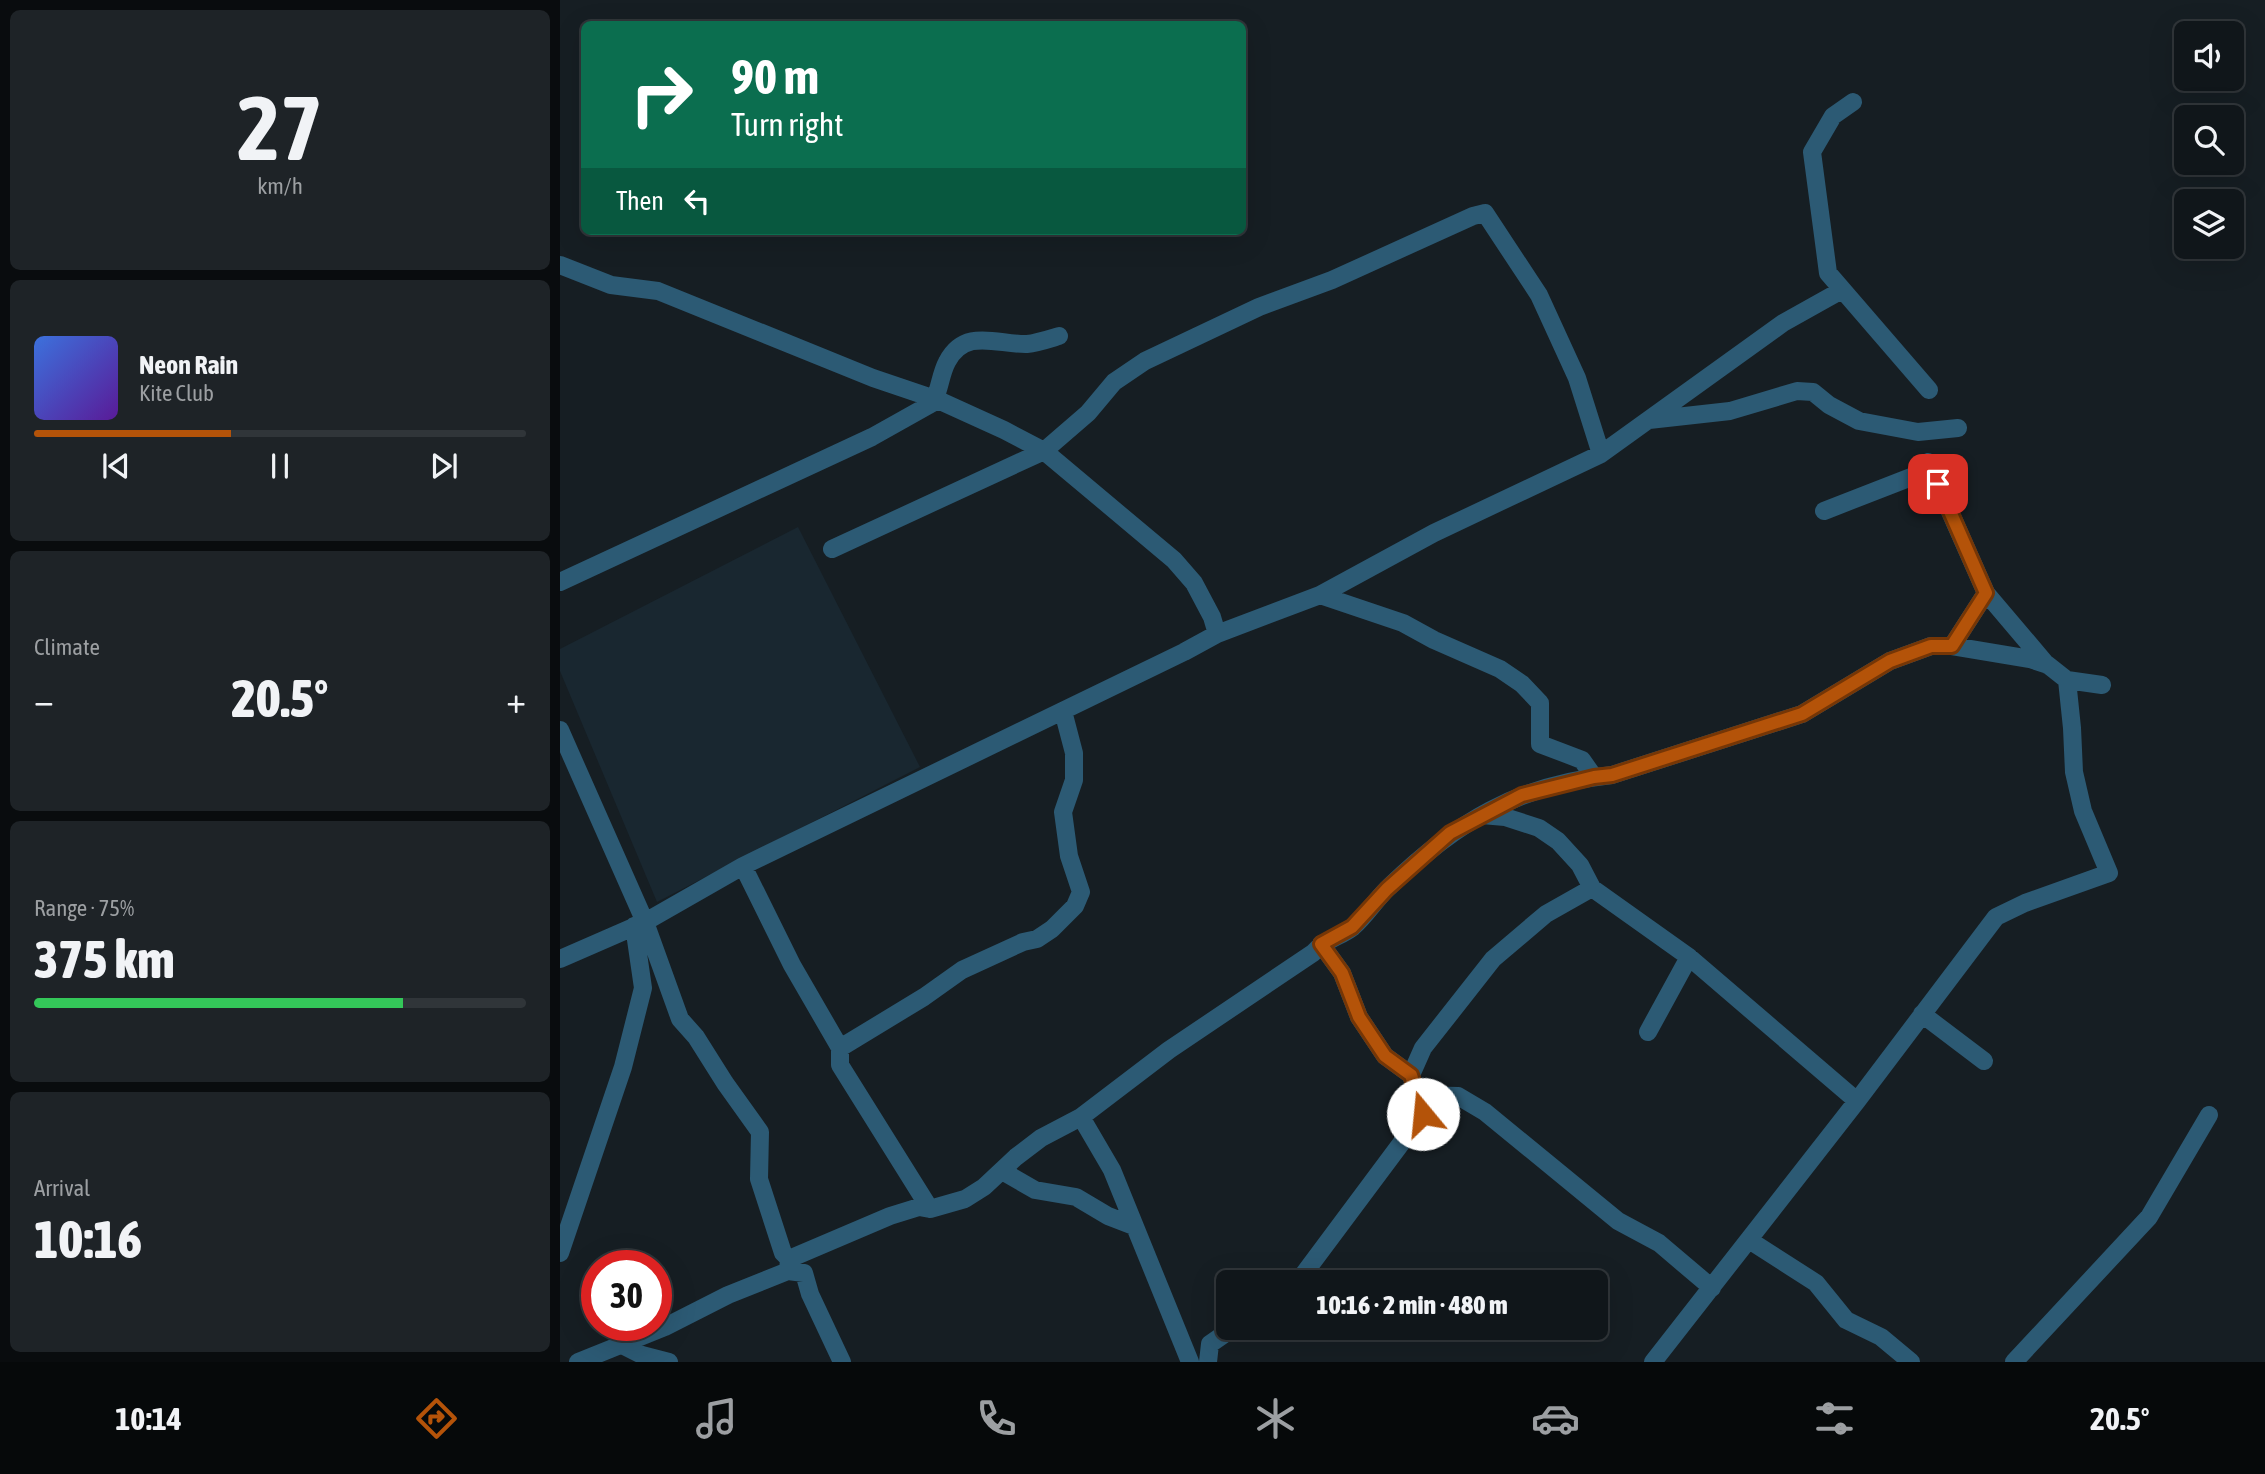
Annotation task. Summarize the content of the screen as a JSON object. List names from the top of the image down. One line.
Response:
{"page":{"tile":[["27","km/h"],"Climate",["Range · 75%","375 km"],["Arrival","10:16"]],"turn":["90 m","Turn right"],"then":"Then","song":["Neon Rain","Kite Club"],"heat":["−","20.5°","+"],"limit":"30","trip":"10:16 · 2 min · 480 m","tabs":["10:14","20.5°"]}}
